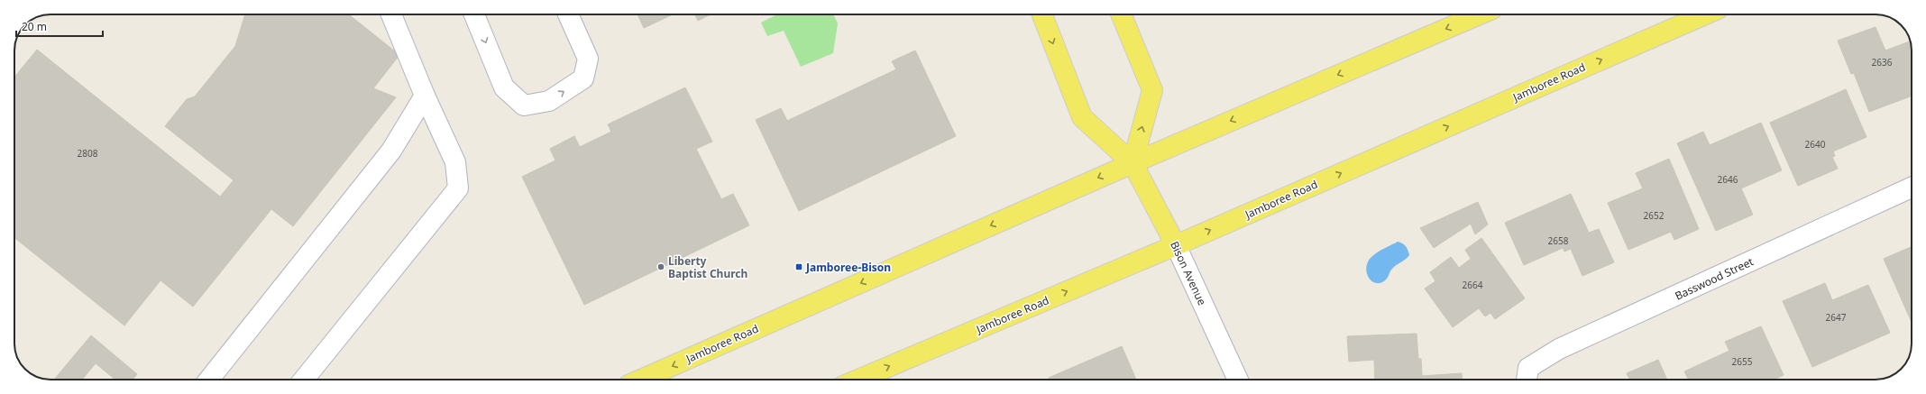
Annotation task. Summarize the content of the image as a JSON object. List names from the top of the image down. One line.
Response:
{"streets":{"main road":["Jamboree Road","Bison Avenue"],"street":["Basswood Street"]},"crossings":[["Jamboree Road","Bison Avenue"]],"one_way":["Bison Avenue"],"places":{"other":["Liberty Baptist Church"],"transit":["Jamboree-Bison"]},"house_numbers":["2636","2640","2808","2646","2652","2658","2664","2647","2655"],"scale_bar":"20 m"}
